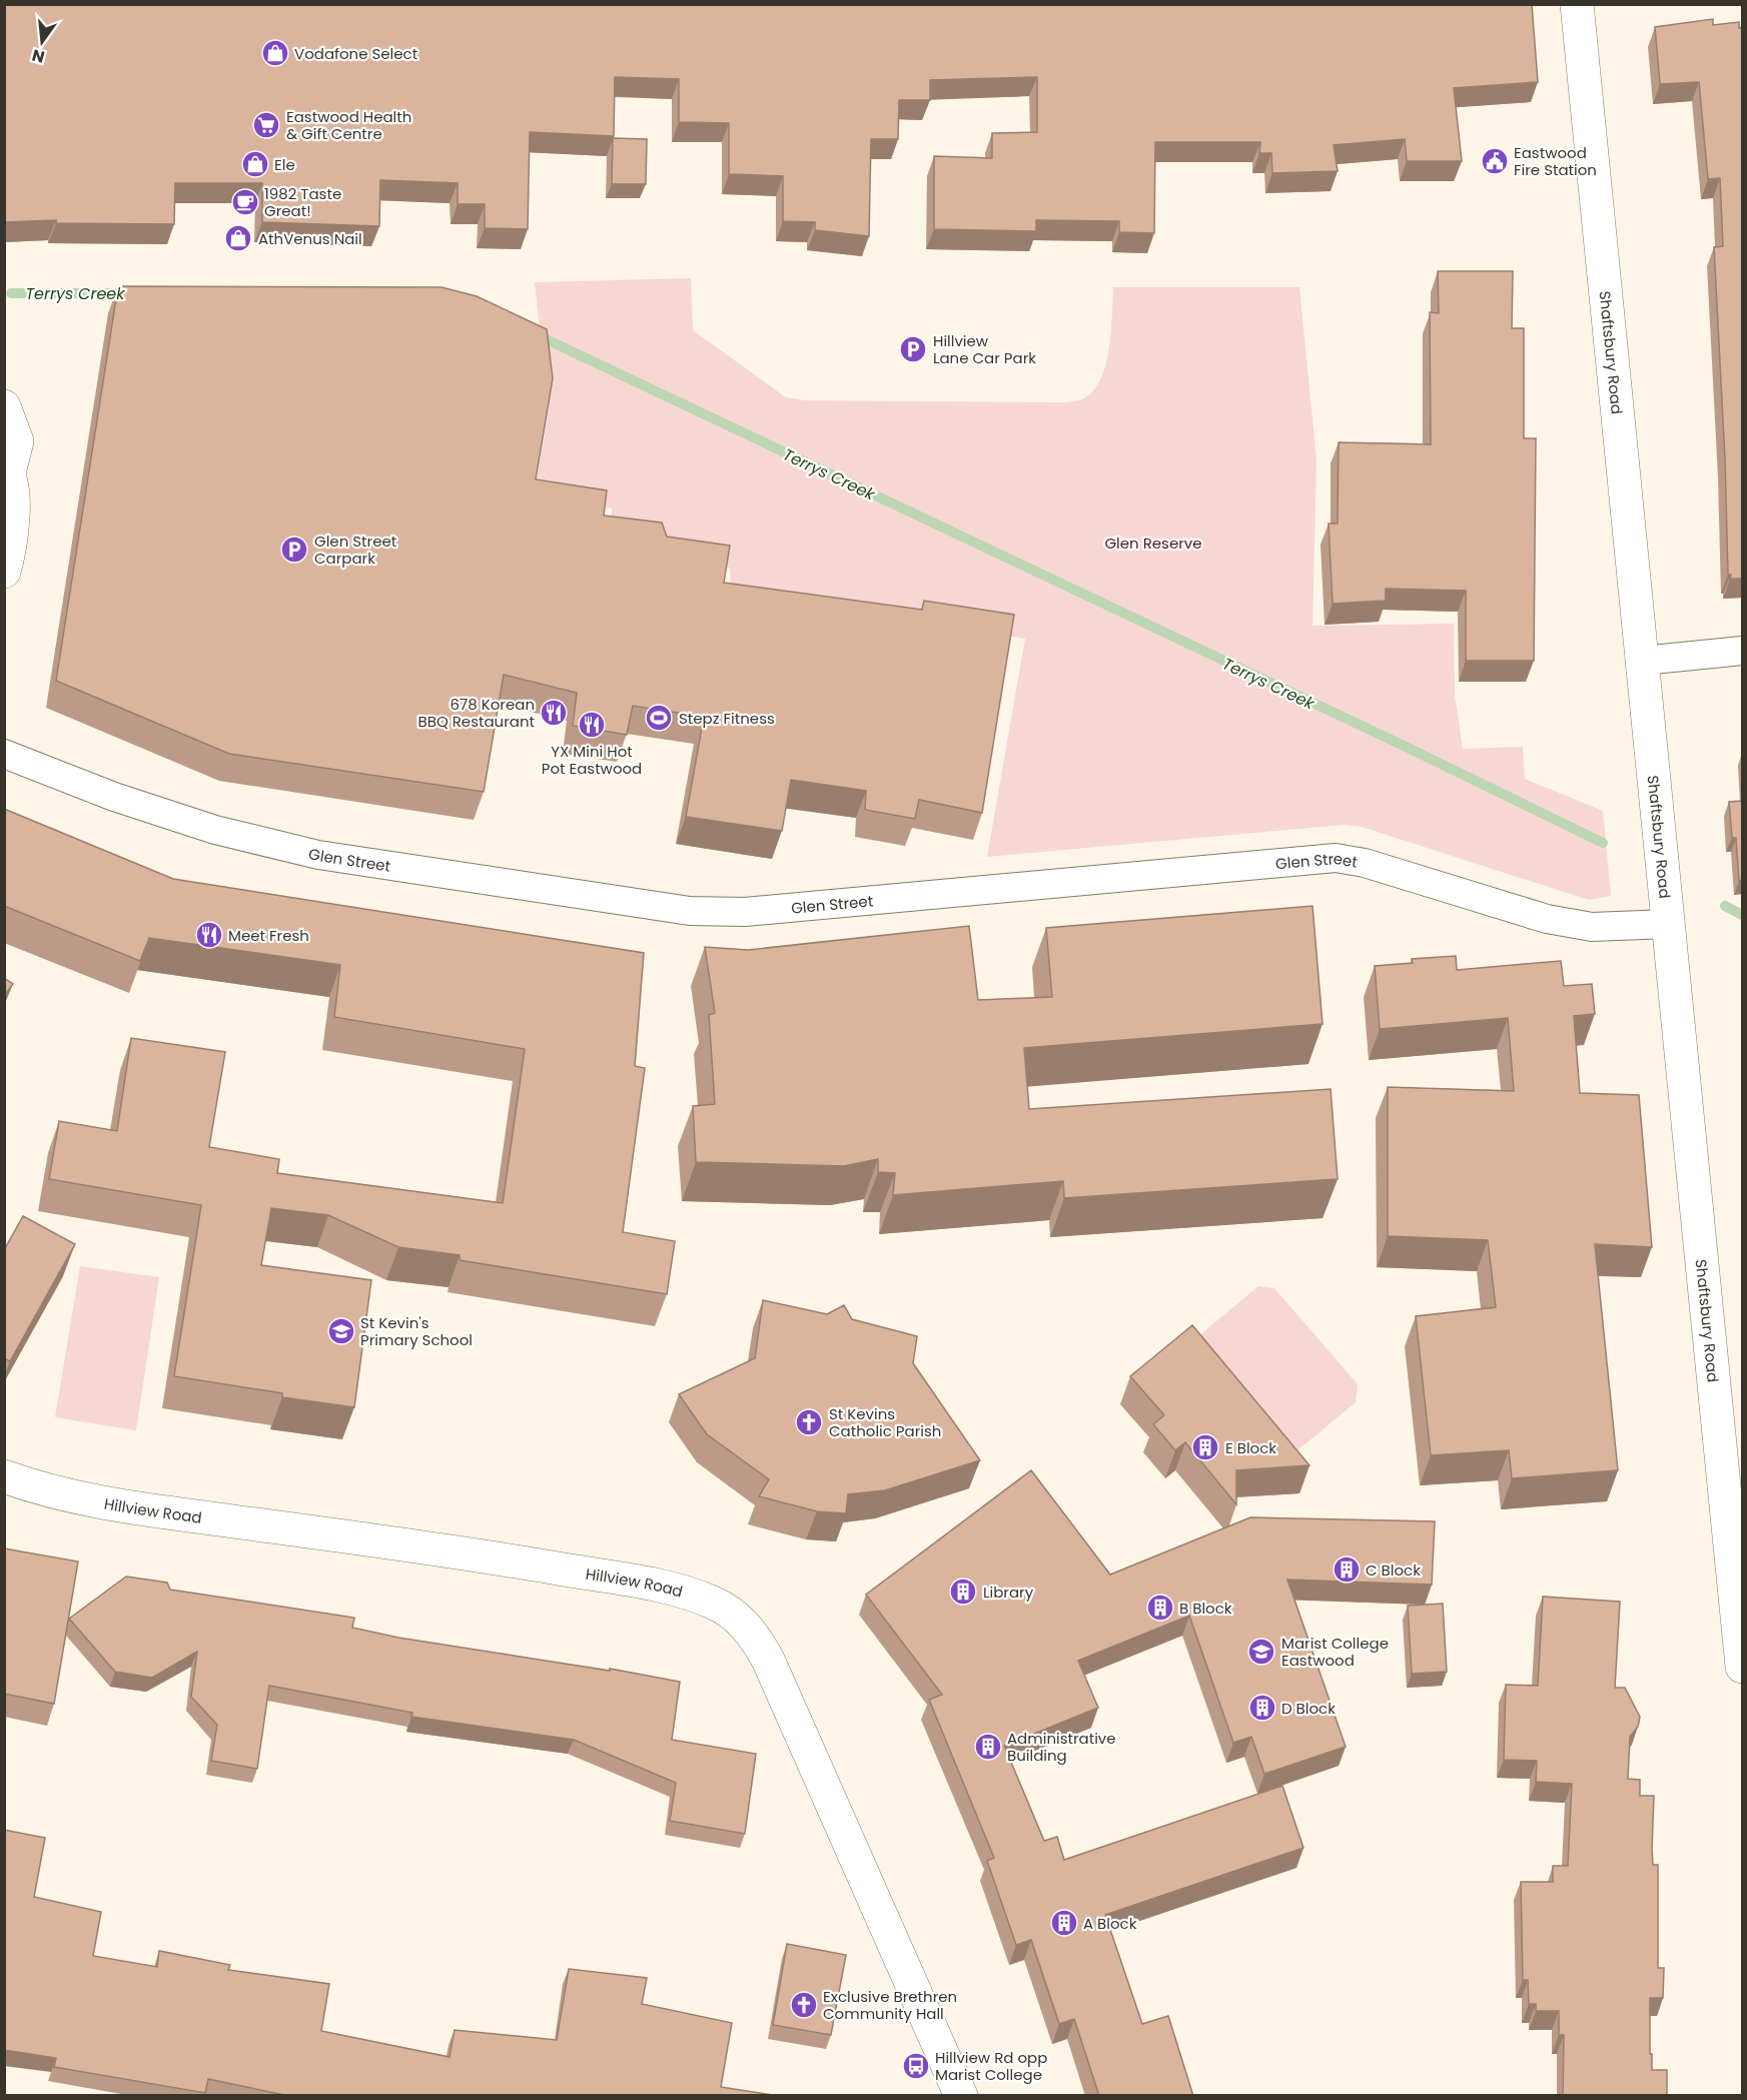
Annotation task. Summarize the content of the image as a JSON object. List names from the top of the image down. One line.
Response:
{"streets":{"street":["Shaftsbury Road","Glen Street","Hillview Road"]},"crossings":[["Shaftsbury Road","Glen Street"]],"water":["Terrys Creek"],"parks":["Glen Reserve"],"places":{"shop":["Vodafone Select","Ele","AthVenus Nail"],"supermarket":["Eastwood Health & Gift Centre"],"public building":["Eastwood Fire Station"],"cafe":["1982 Taste Great!"],"parking":["Hillview Lane Car Park","Glen Street Carpark"],"restaurant":["678 Korean BBQ Restaurant","YX Mini Hot Pot Eastwood","Meet Fresh"],"sports":["Stepz Fitness"],"school or university":["St Kevin's Primary School","Marist College Eastwood"],"church":["St Kevins Catholic Parish","Exclusive Brethren Community Hall"],"building":["E Block","C Block","Library","B Block","D Block","Administrative Building","A Block"],"bus stop":["Hillview Rd opp Marist College"]},"north":"bottom"}
